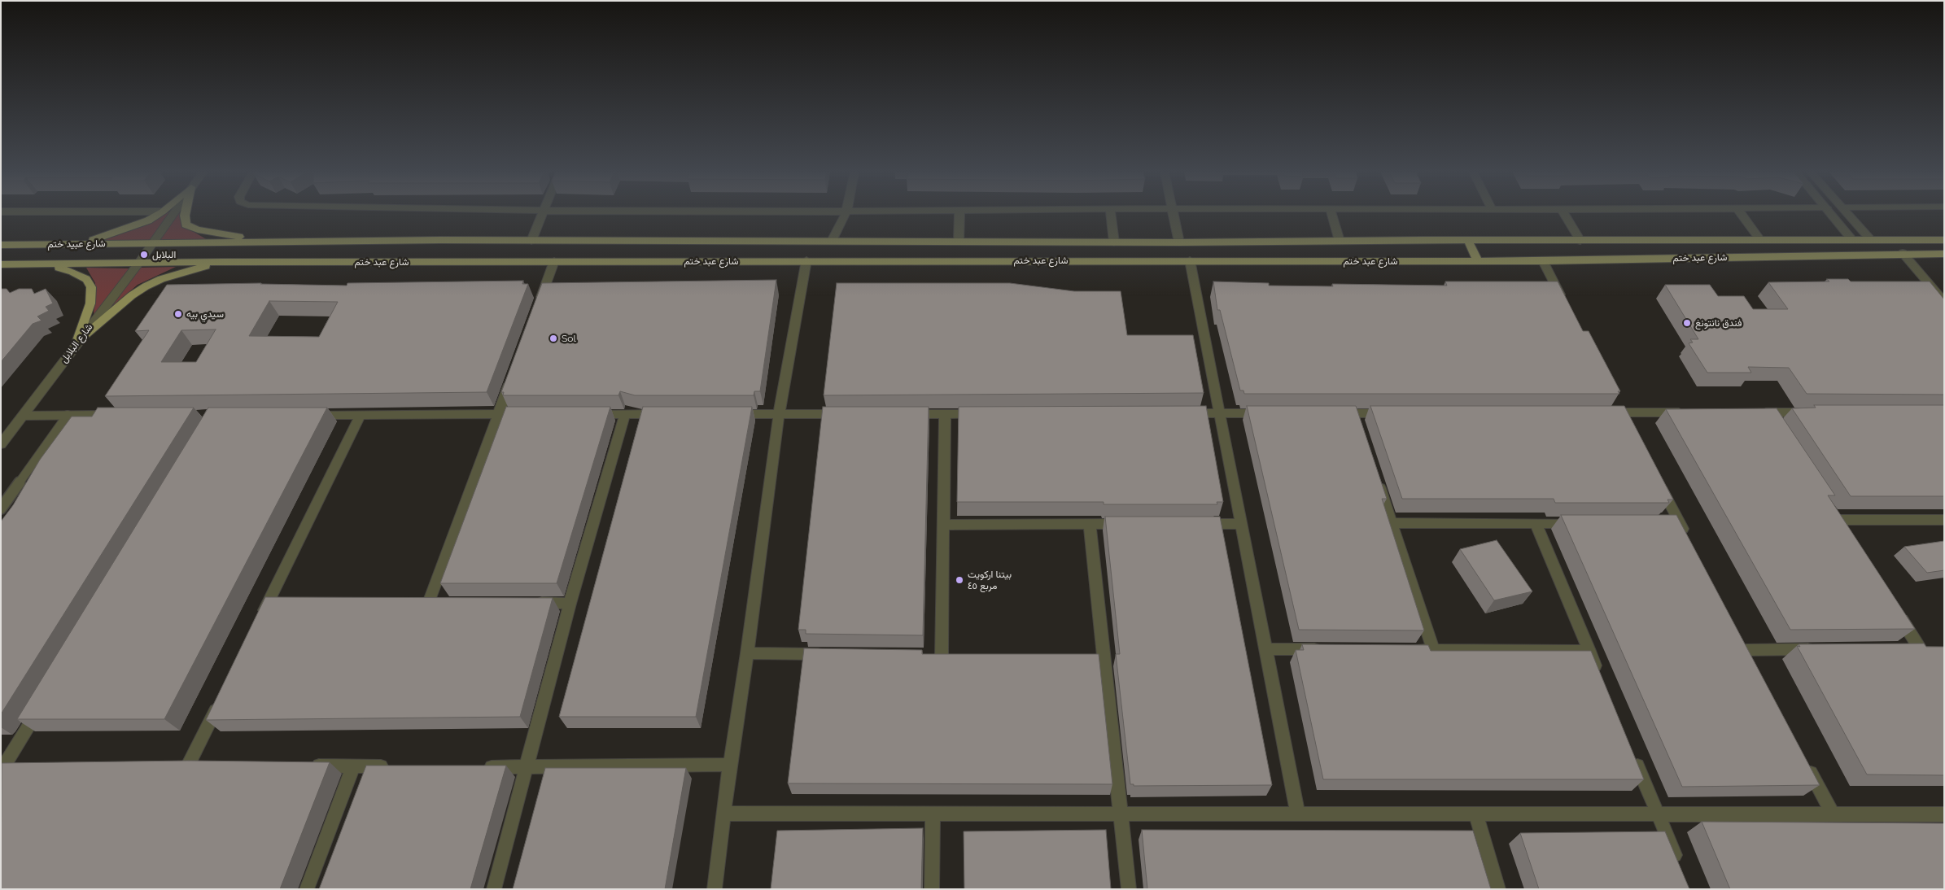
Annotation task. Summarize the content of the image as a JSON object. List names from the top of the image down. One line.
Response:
{"streets":{"main road":["شارع عبيد ختم","شارع عبد ختم"],"street":["شارع البلابل"]},"crossings":[["شارع عبيد ختم","شارع عبد ختم"],["شارع عبيد ختم","شارع البلابل"],["شارع عبد ختم","شارع البلابل"]],"places":["البلابل","سيدي بيه","فندق نانتونغ","Sol","بيتنا اركويت مربع ٤٥"]}
